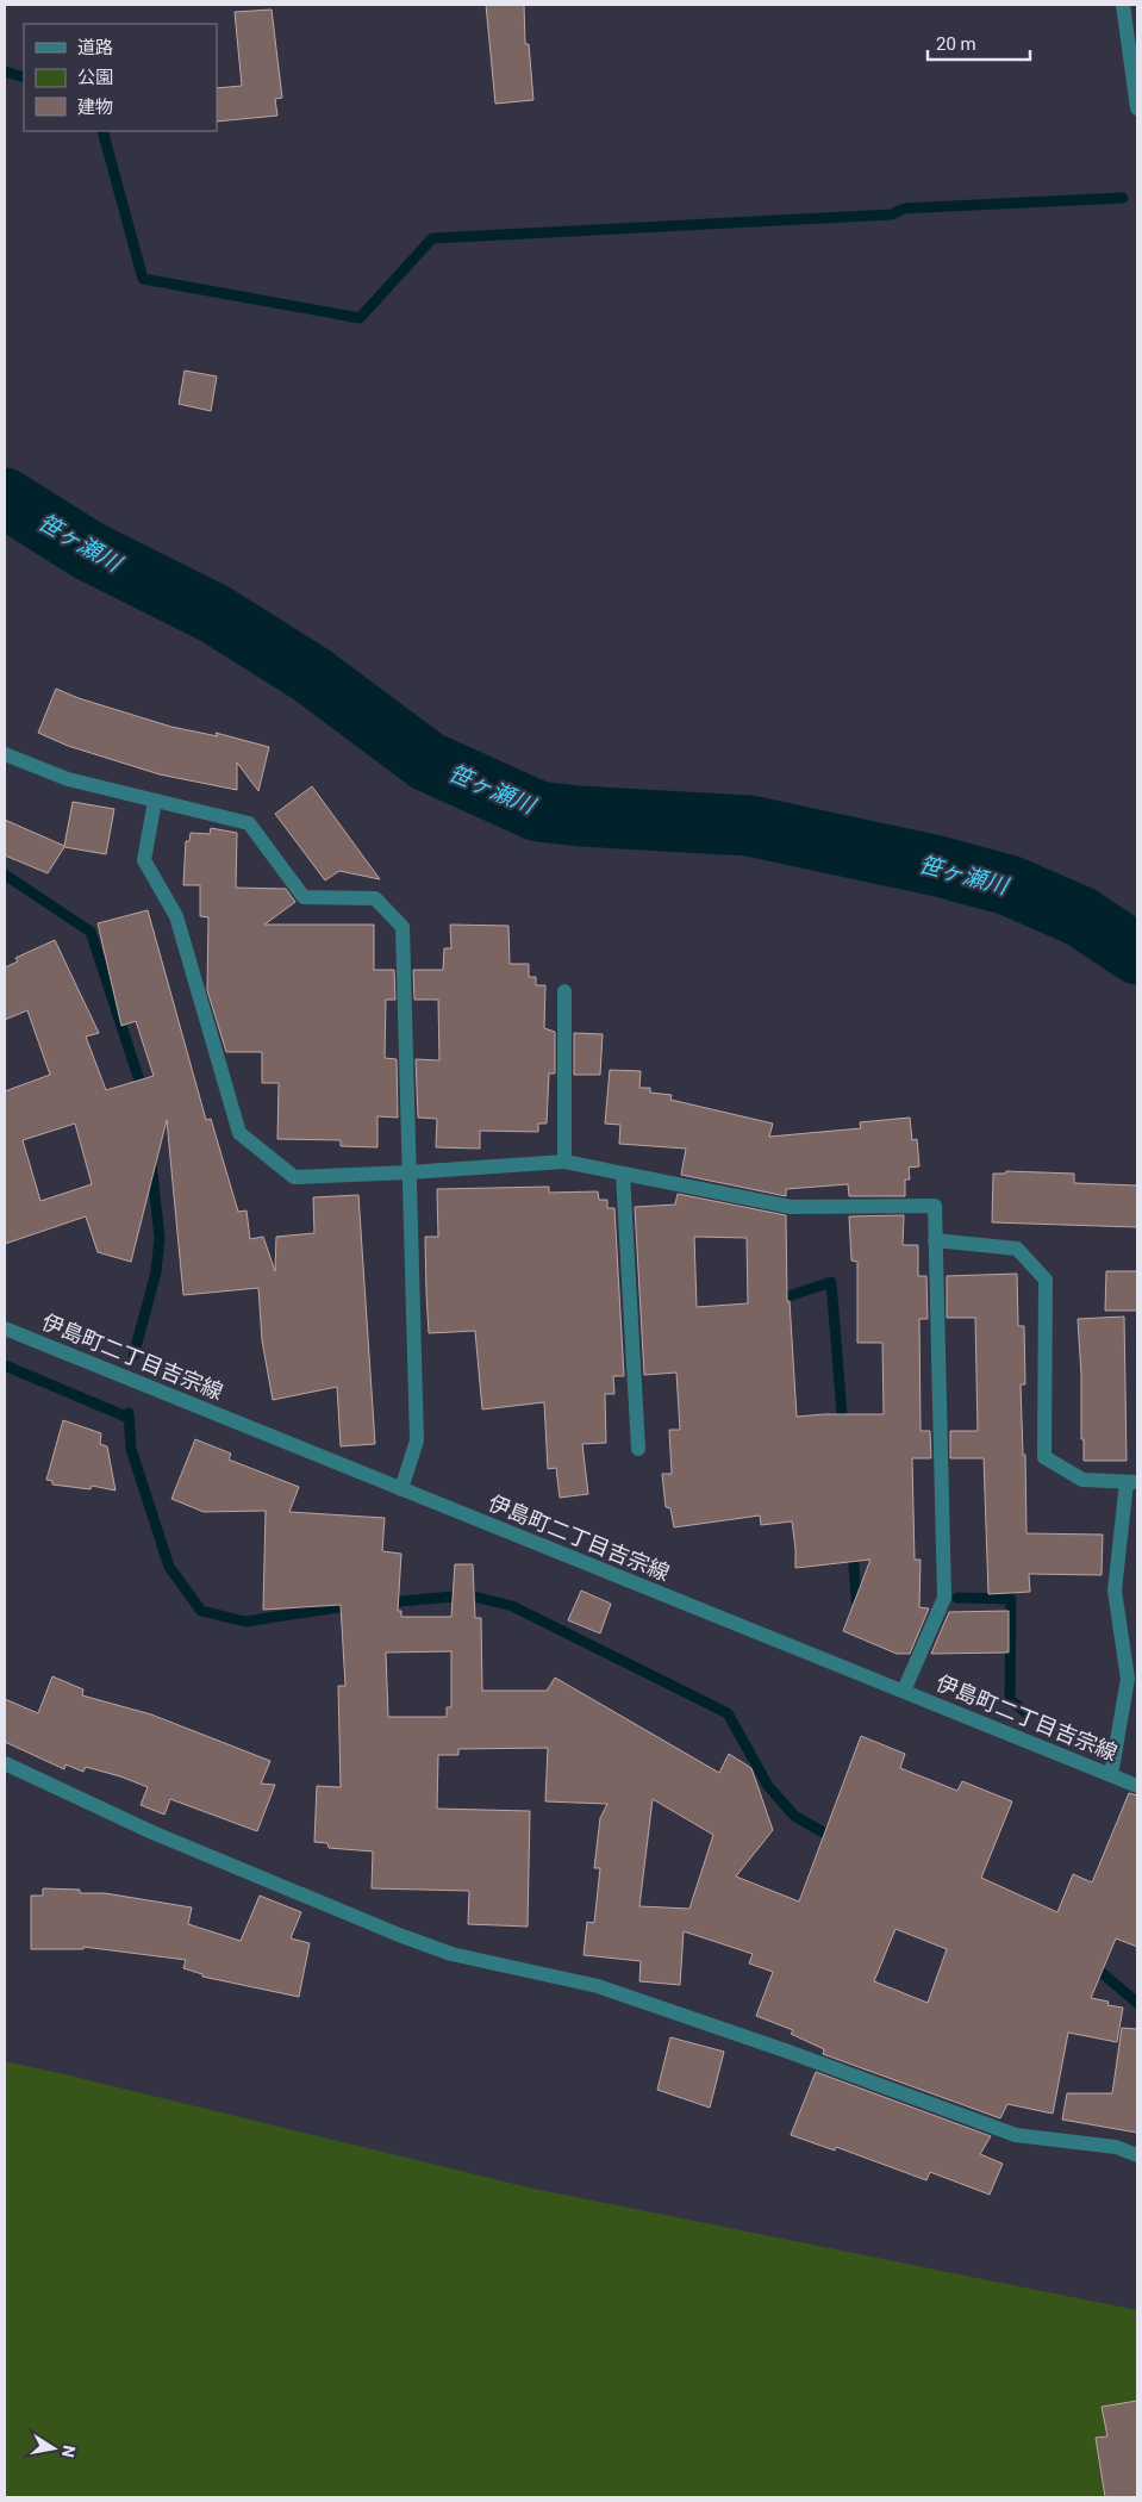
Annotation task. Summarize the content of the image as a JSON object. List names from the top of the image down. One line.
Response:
{"streets":{"street":["伊島町二丁目吉宗線"]},"water":["笹ヶ瀬川"],"legend":["道路","公園","建物"],"scale_bar":"20 m","north":"right"}
